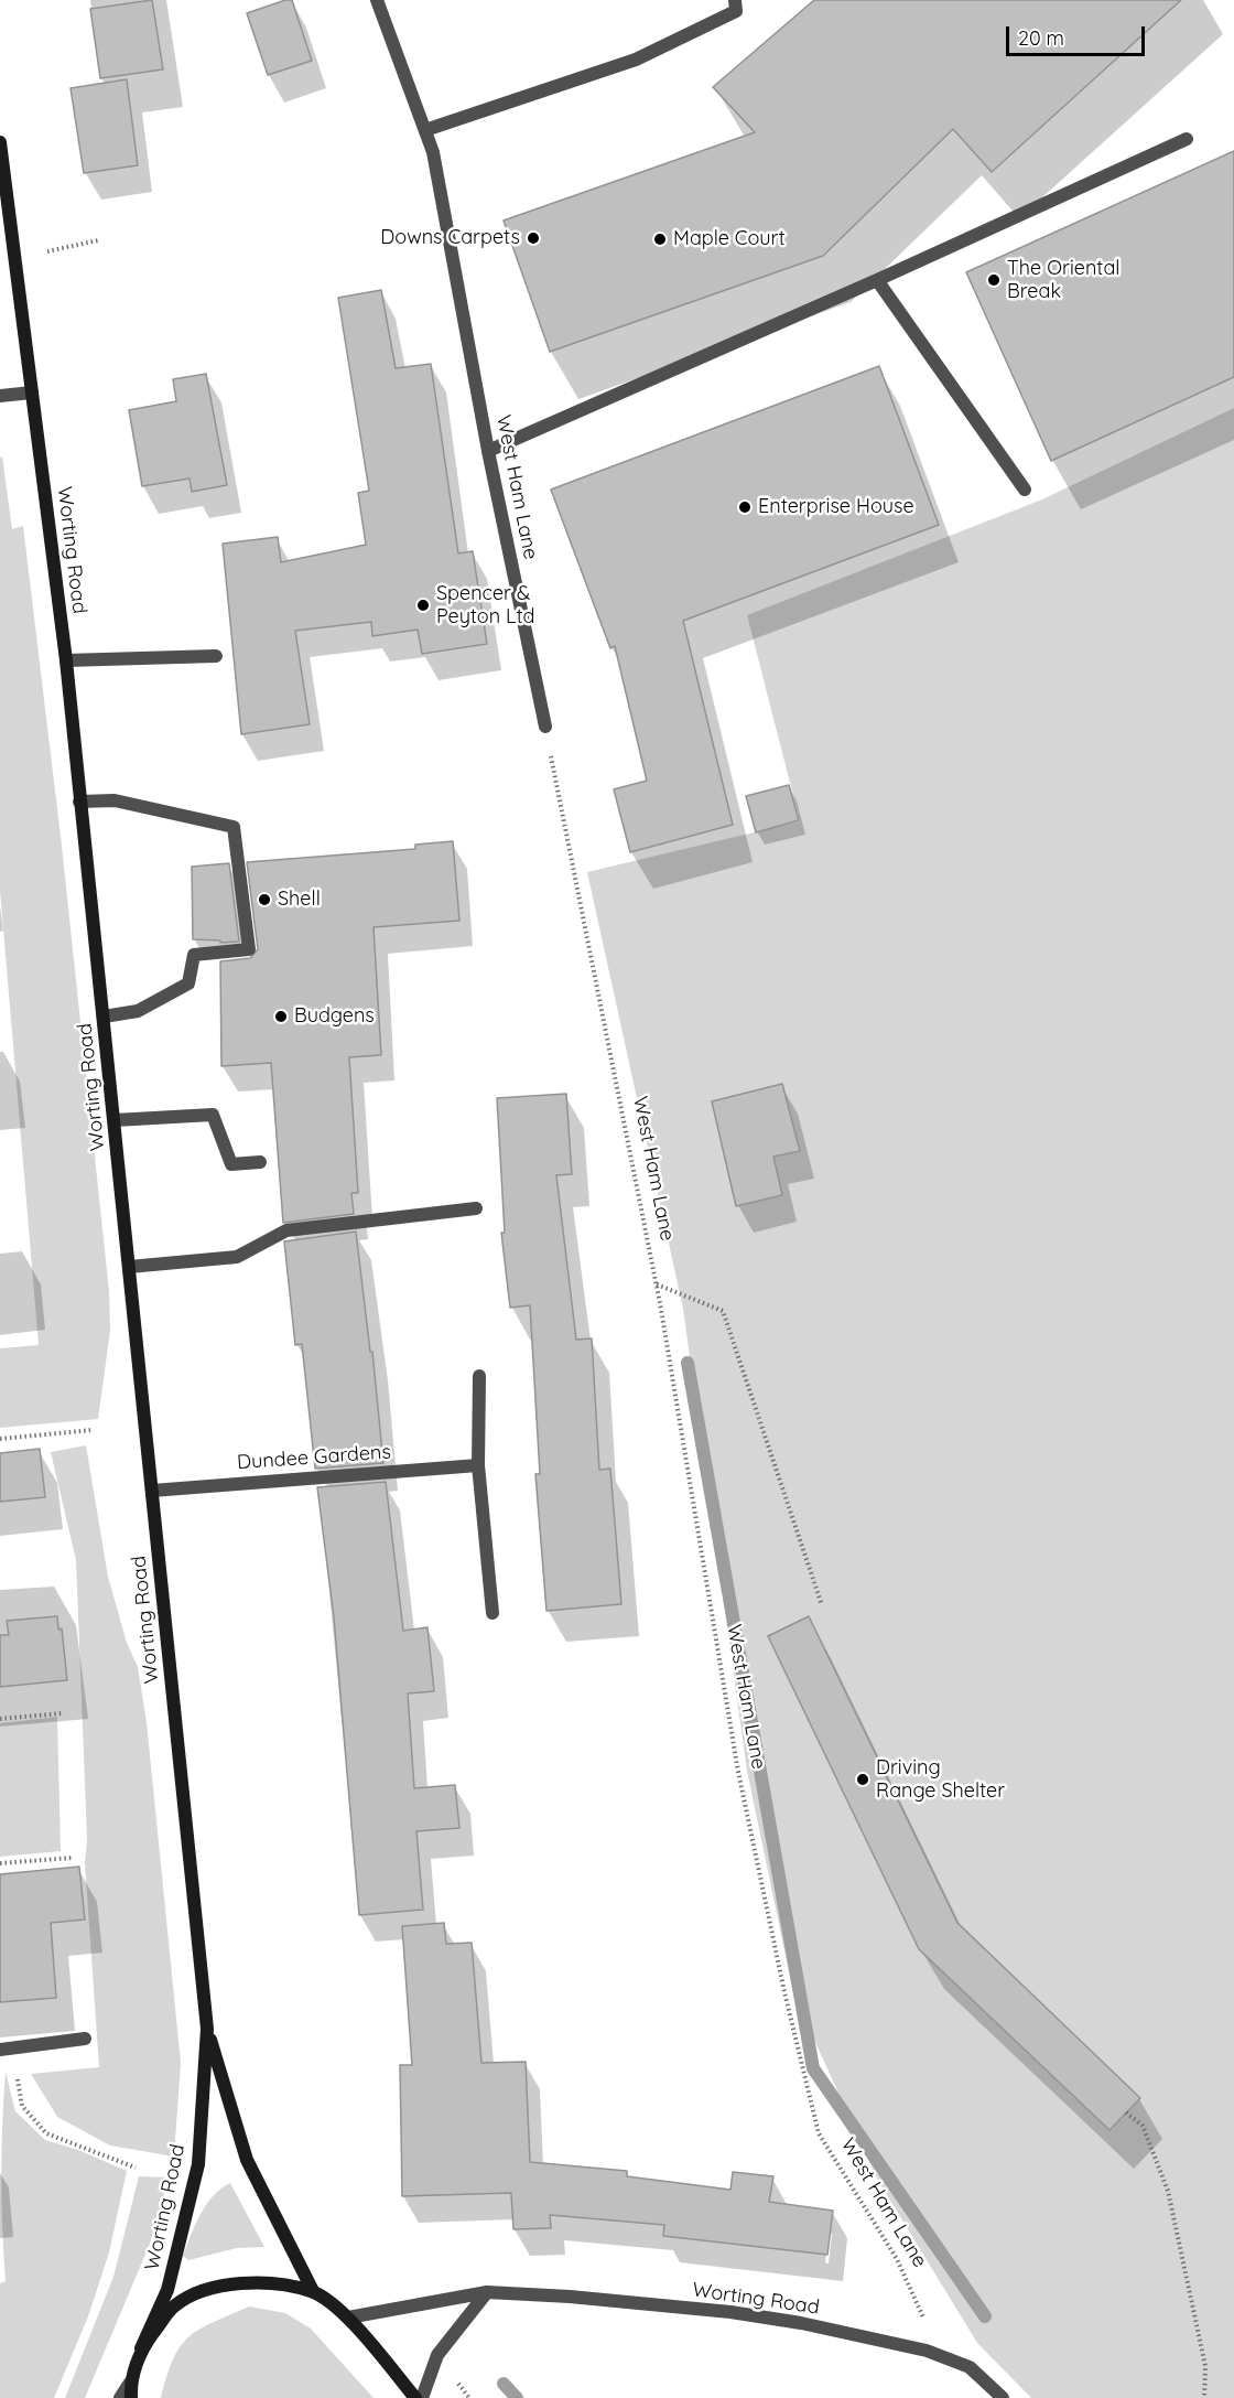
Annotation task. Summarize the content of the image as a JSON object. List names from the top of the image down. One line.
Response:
{"streets":{"main road":["Worting Road"],"street":["West Ham Lane","Dundee Gardens"]},"crossings":[["Worting Road","Dundee Gardens"]],"places":["Downs Carpets","Maple Court","The Oriental Break","Enterprise House","Spencer & Peyton Ltd","Shell","Budgens","Driving Range Shelter"],"scale_bar":"20 m"}
